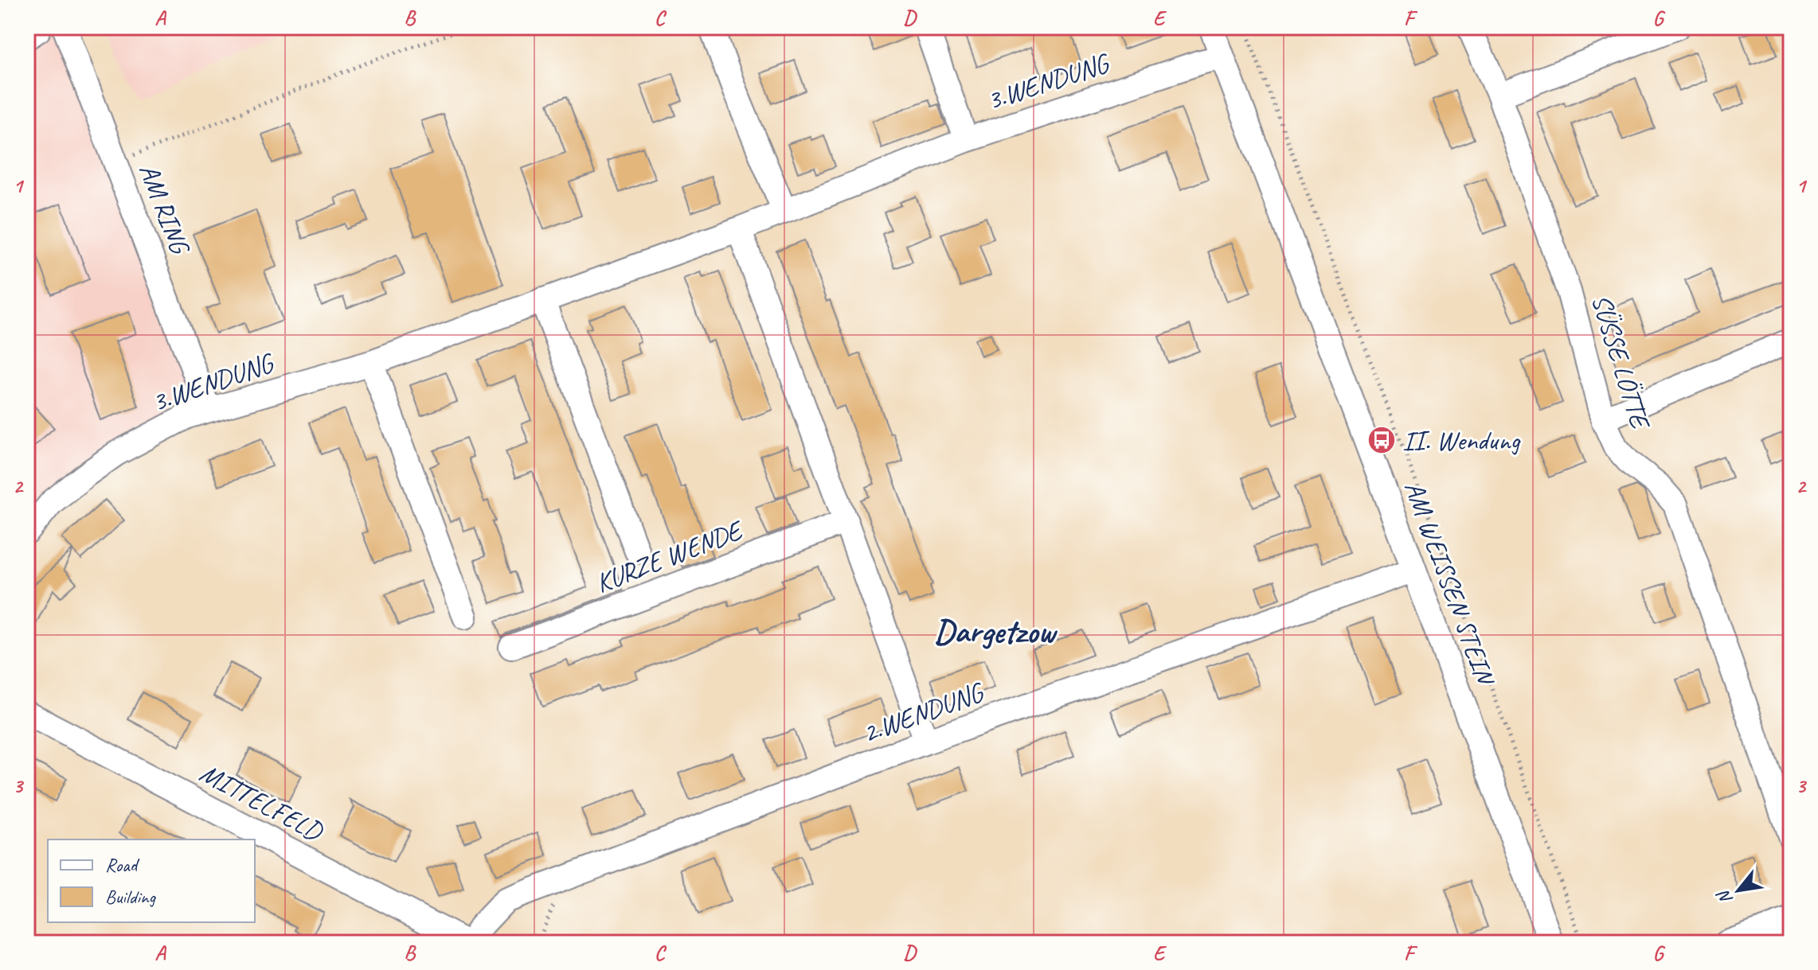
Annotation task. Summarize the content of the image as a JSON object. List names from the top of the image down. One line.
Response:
{"streets":{"street":["3.WENDUNG","AM RING","SÜSSE LÖTTE","KURZE WENDE","AM WEISSEN STEIN","2.WENDUNG","MITTELFELD"]},"crossings":[["3.WENDUNG","AM RING"],["3.WENDUNG","AM WEISSEN STEIN"],["AM WEISSEN STEIN","2.WENDUNG"],["2.WENDUNG","MITTELFELD"]],"districts":["Dargetzow"],"places":{"bus stop":["II. Wendung"]},"legend":["Road","Building"],"north":"bottom left","grid":{"columns":["A","B","C","D","E","F","G"],"rows":["1","2","3"]}}
